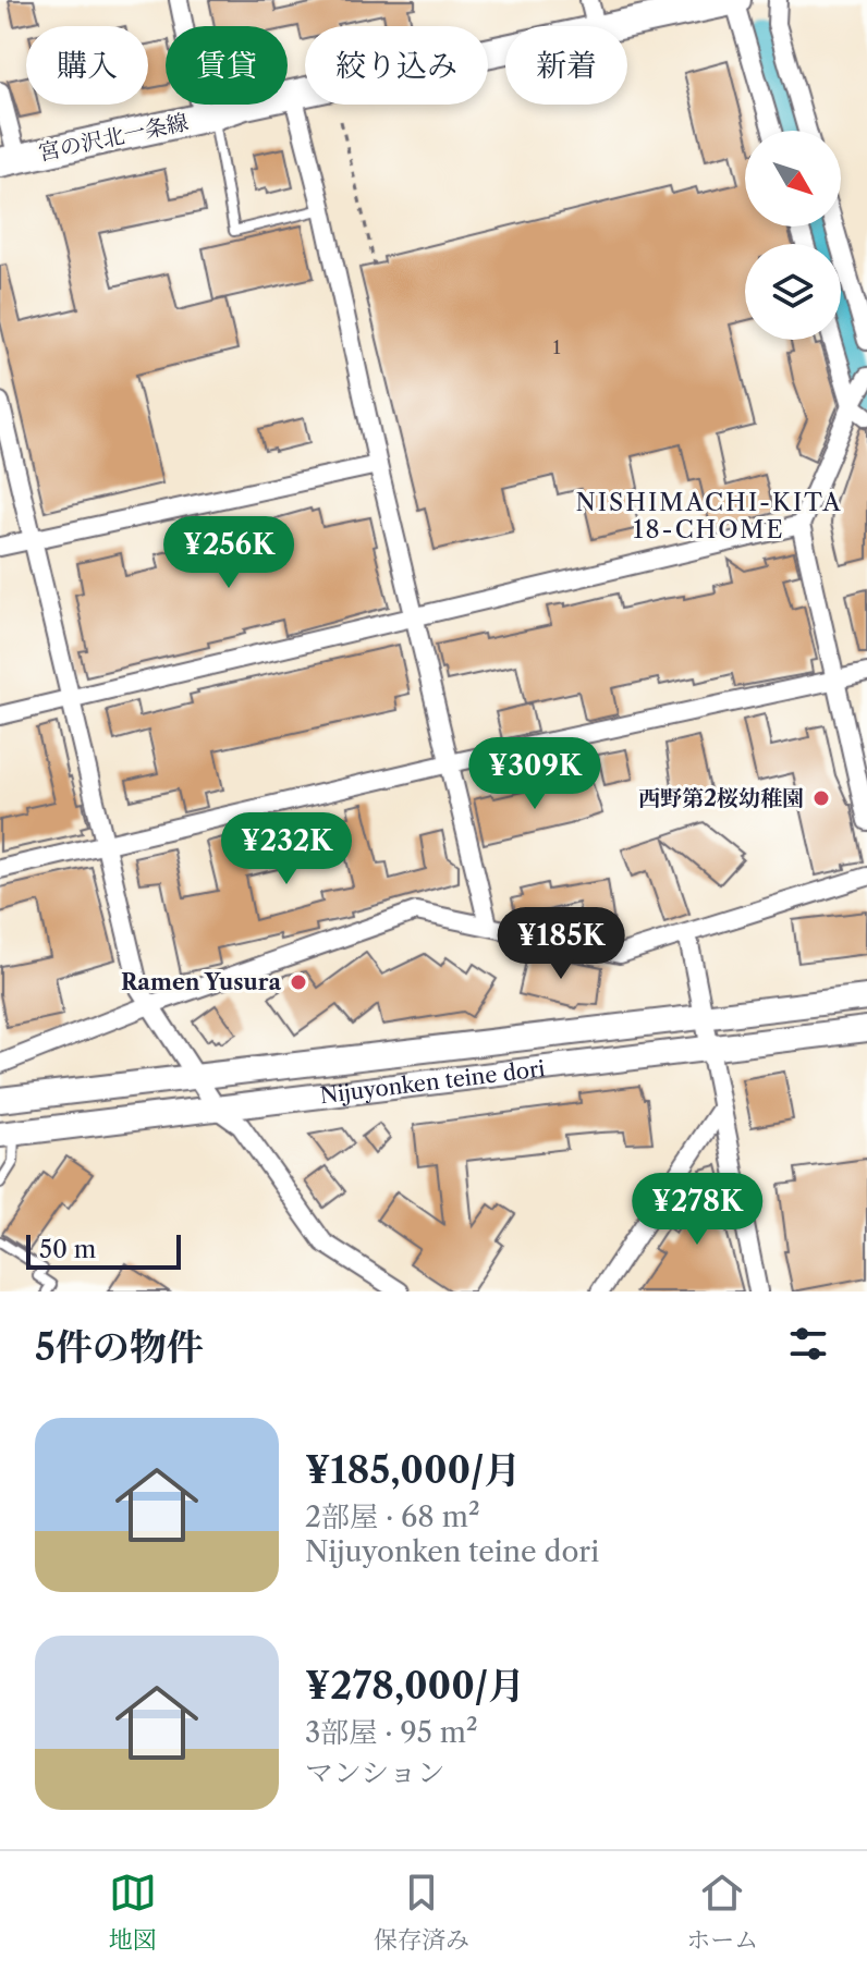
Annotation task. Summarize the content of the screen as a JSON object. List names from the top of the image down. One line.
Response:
{"streets":{"main road":["宮の沢北一条線"],"street":["Nijuyonken teine dori"]},"districts":["NISHIMACHI-KITA 18-CHOME"],"places":["西野第2桜幼稚園","Ramen Yusura"],"house_numbers":["1"],"scale_bar":"50 m","north":"bottom right","page":{"chip":["購入","賃貸","絞り込み","新着"],"price":["¥256K","¥309K","¥232K","¥185K","¥278K"],"scale":"50 m","heading":"5件の物件","list":[{"name":"¥185,000/月","note":"2部屋 · 68 m² · Nijuyonken teine dori"},{"name":"¥278,000/月","note":"3部屋 · 95 m² · マンション"}],"tabs":["地図","保存済み","ホーム"]}}
